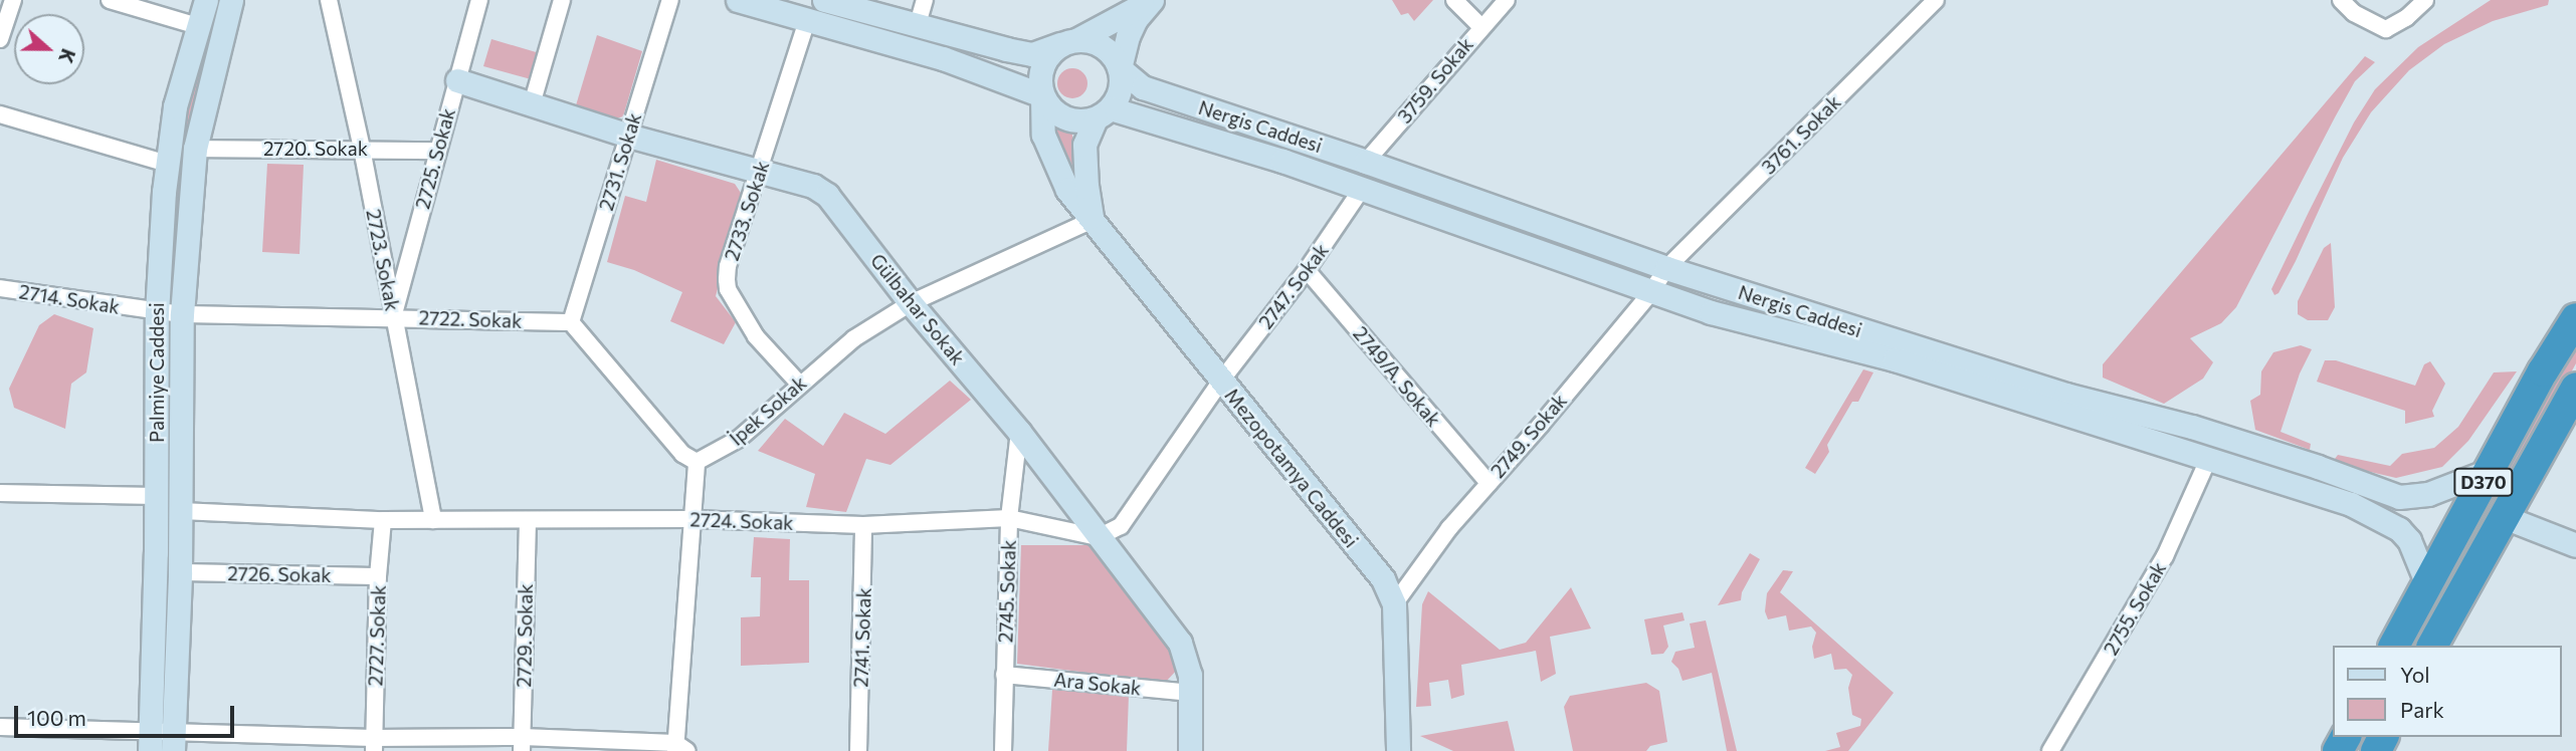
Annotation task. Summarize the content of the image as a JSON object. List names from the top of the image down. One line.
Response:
{"streets":{"highway":["D370"],"main road":["Nergis Caddesi","Gülbahar Sokak","Palmiye Caddesi","Mezopotamya Caddesi"],"street":["3759. Sokak","3761. Sokak","2720. Sokak","2725. Sokak","2731. Sokak","2733. Sokak","2723. Sokak","2747. Sokak","2714. Sokak","2722. Sokak","2749/A. Sokak","İpek Sokak","2749. Sokak","2724. Sokak","2726. Sokak","2745. Sokak","2755. Sokak","2727. Sokak","2729. Sokak","2741. Sokak","Ara Sokak"]},"crossings":[["3759. Sokak","Nergis Caddesi"],["Nergis Caddesi","3761. Sokak"],["Nergis Caddesi","2747. Sokak"],["Nergis Caddesi","2749. Sokak"],["Nergis Caddesi","Mezopotamya Caddesi"],["Nergis Caddesi","D370"],["Nergis Caddesi","2755. Sokak"],["3761. Sokak","2749. Sokak"],["2720. Sokak","2725. Sokak"],["2720. Sokak","2723. Sokak"],["2720. Sokak","Palmiye Caddesi"],["2725. Sokak","2723. Sokak"],["2725. Sokak","Gülbahar Sokak"],["2725. Sokak","2722. Sokak"],["2731. Sokak","Gülbahar Sokak"],["2731. Sokak","2722. Sokak"],["2733. Sokak","Gülbahar Sokak"],["2733. Sokak","İpek Sokak"],["2723. Sokak","2722. Sokak"],["2723. Sokak","2724. Sokak"],["2747. Sokak","2749/A. Sokak"],["2747. Sokak","Mezopotamya Caddesi"],["2714. Sokak","2722. Sokak"],["2714. Sokak","Palmiye Caddesi"],["Gülbahar Sokak","İpek Sokak"],["Gülbahar Sokak","2724. Sokak"],["Gülbahar Sokak","2745. Sokak"],["Gülbahar Sokak","Ara Sokak"],["2722. Sokak","Palmiye Caddesi"],["Palmiye Caddesi","2724. Sokak"],["Palmiye Caddesi","2726. Sokak"],["2749/A. Sokak","2749. Sokak"],["İpek Sokak","Mezopotamya Caddesi"],["2749. Sokak","Mezopotamya Caddesi"],["2724. Sokak","2745. Sokak"],["2724. Sokak","2727. Sokak"],["2724. Sokak","2729. Sokak"],["2724. Sokak","2741. Sokak"],["2726. Sokak","2727. Sokak"],["2745. Sokak","Ara Sokak"]],"legend":["Yol","Park"],"scale_bar":"100 m","north":"right"}
